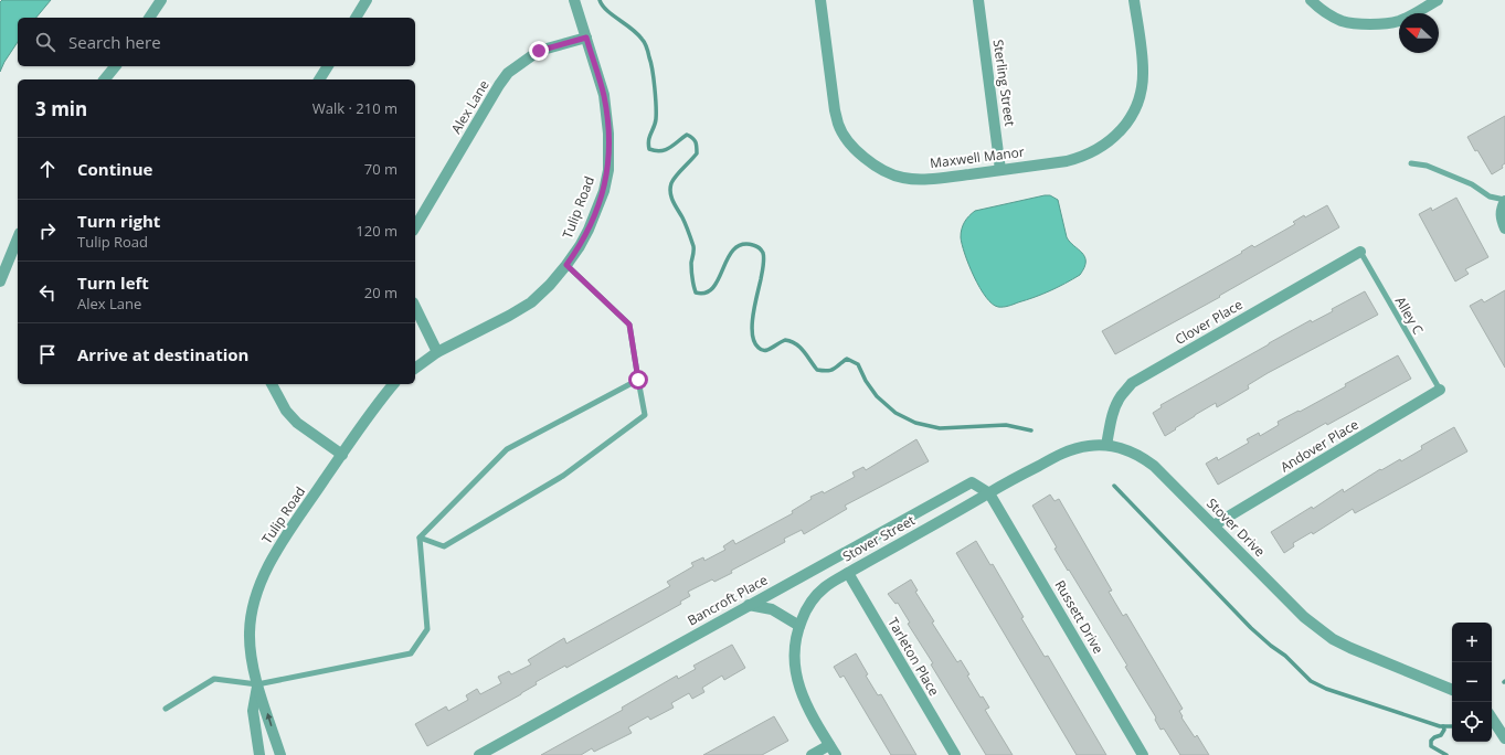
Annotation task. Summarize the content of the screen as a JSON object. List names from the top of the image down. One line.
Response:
{"streets":{"street":["Sterling Street","Alex Lane","Maxwell Manor","Tulip Road","Clover Place","Andover Place","Stover Drive","Stover Street","Bancroft Place","Russett Drive","Tarleton Place"],"lane":["Alley C"]},"crossings":[["Sterling Street","Maxwell Manor"],["Alex Lane","Tulip Road"],["Alley C","Clover Place"],["Alley C","Andover Place"],["Clover Place","Stover Drive"],["Andover Place","Stover Drive"],["Stover Drive","Stover Street"],["Stover Drive","Bancroft Place"],["Stover Drive","Russett Drive"],["Stover Street","Bancroft Place"],["Stover Street","Russett Drive"],["Stover Street","Tarleton Place"],["Bancroft Place","Russett Drive"]],"north":"left","page":{"search":"Search here","heading":["3 min","Walk · 210 m"],"list":[["Continue","70 m"],["Turn right","Tulip Road","120 m"],["Turn left","Alex Lane","20 m"],"Arrive at destination"],"map_buttons":["+","−"]}}
